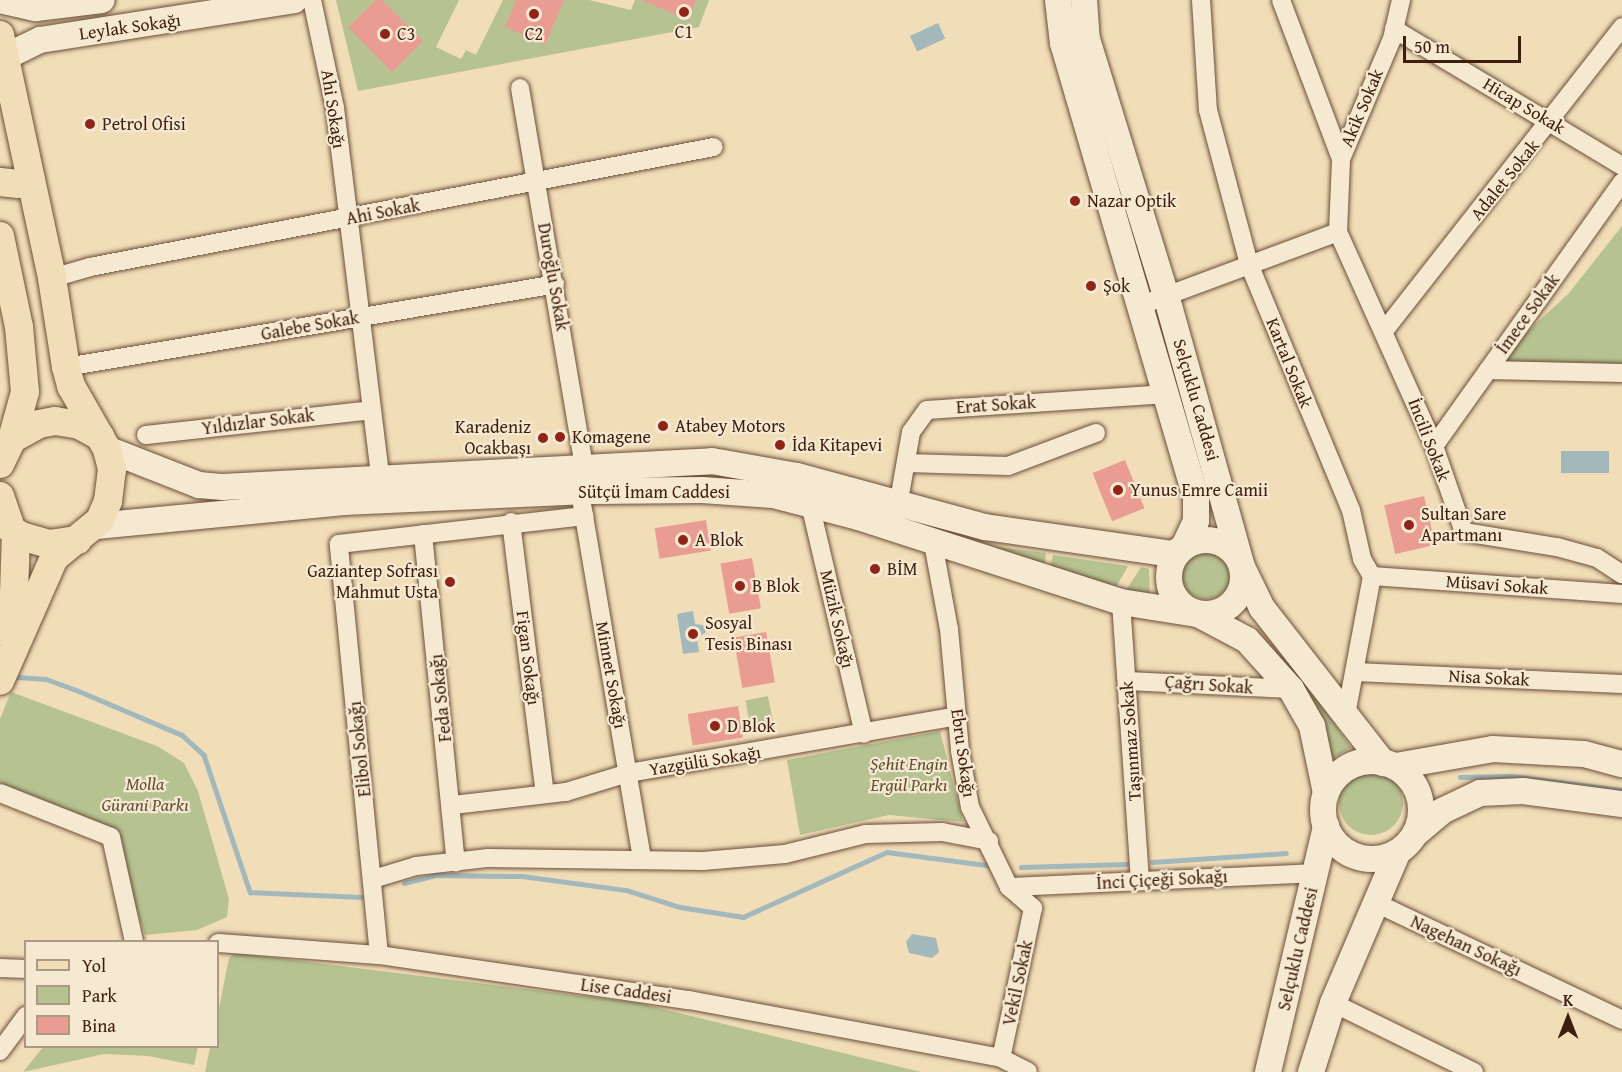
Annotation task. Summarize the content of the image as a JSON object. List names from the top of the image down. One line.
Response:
{"streets":{"street":["Leylak Sokağı","Hicap Sokak","Akik Sokak","Ahi Sokağı","Adalet Sokak","Ahi Sokak","Duroğlu Sokak","İmece Sokak","Galebe Sokak","Kartal Sokak","Selçuklu Caddesi","Erat Sokak","Yıldızlar Sokak","İncili Sokak","Sütçü İmam Caddesi","Müsavi Sokak","Müzik Sokağı","Figan Sokağı","Minnet Sokağı","Nisa Sokak","Çağrı Sokak","Feda Sokağı","Taşınmaz Sokak","Elibol Sokağı","Ebru Sokağı","Yazgülü Sokağı","İnci Çiçeği Sokağı","Nagehan Sokağı","Vekil Sokak","Lise Caddesi"]},"crossings":[["Hicap Sokak","Akik Sokak"],["Hicap Sokak","Adalet Sokak"],["Akik Sokak","İncili Sokak"],["Ahi Sokağı","Ahi Sokak"],["Ahi Sokağı","Galebe Sokak"],["Ahi Sokağı","Yıldızlar Sokak"],["Ahi Sokağı","Sütçü İmam Caddesi"],["Adalet Sokak","İncili Sokak"],["Ahi Sokak","Duroğlu Sokak"],["Duroğlu Sokak","Galebe Sokak"],["Duroğlu Sokak","Sütçü İmam Caddesi"],["İmece Sokak","İncili Sokak"],["Kartal Sokak","Müsavi Sokak"],["Selçuklu Caddesi","Erat Sokak"],["Selçuklu Caddesi","Sütçü İmam Caddesi"],["Selçuklu Caddesi","İnci Çiçeği Sokağı"],["Erat Sokak","Sütçü İmam Caddesi"],["Sütçü İmam Caddesi","Müzik Sokağı"],["Sütçü İmam Caddesi","Minnet Sokağı"],["Sütçü İmam Caddesi","Taşınmaz Sokak"],["Sütçü İmam Caddesi","Ebru Sokağı"],["Müzik Sokağı","Yazgülü Sokağı"],["Figan Sokağı","Yazgülü Sokağı"],["Minnet Sokağı","Yazgülü Sokağı"],["Çağrı Sokak","Taşınmaz Sokak"],["Feda Sokağı","Elibol Sokağı"],["Feda Sokağı","Yazgülü Sokağı"],["Taşınmaz Sokak","İnci Çiçeği Sokağı"],["Elibol Sokağı","Lise Caddesi"],["Ebru Sokağı","Yazgülü Sokağı"],["Ebru Sokağı","İnci Çiçeği Sokağı"],["Ebru Sokağı","Vekil Sokak"],["Vekil Sokak","Lise Caddesi"]],"parks":["Şehit Engin Ergül Parkı","Molla Gürani Parkı"],"places":["C1","C2","C3","Petrol Ofisi","Nazar Optik","Şok","Atabey Motors","Komagene","Karadeniz Ocakbaşı","İda Kitapevi","Yunus Emre Camii","Sultan Sare Apartmanı","A Blok","BİM","Gaziantep Sofrası Mahmut Usta","B Blok","Sosyal Tesis Binası","D Blok"],"legend":["Yol","Park","Bina"],"scale_bar":"50 m","north":"top"}
